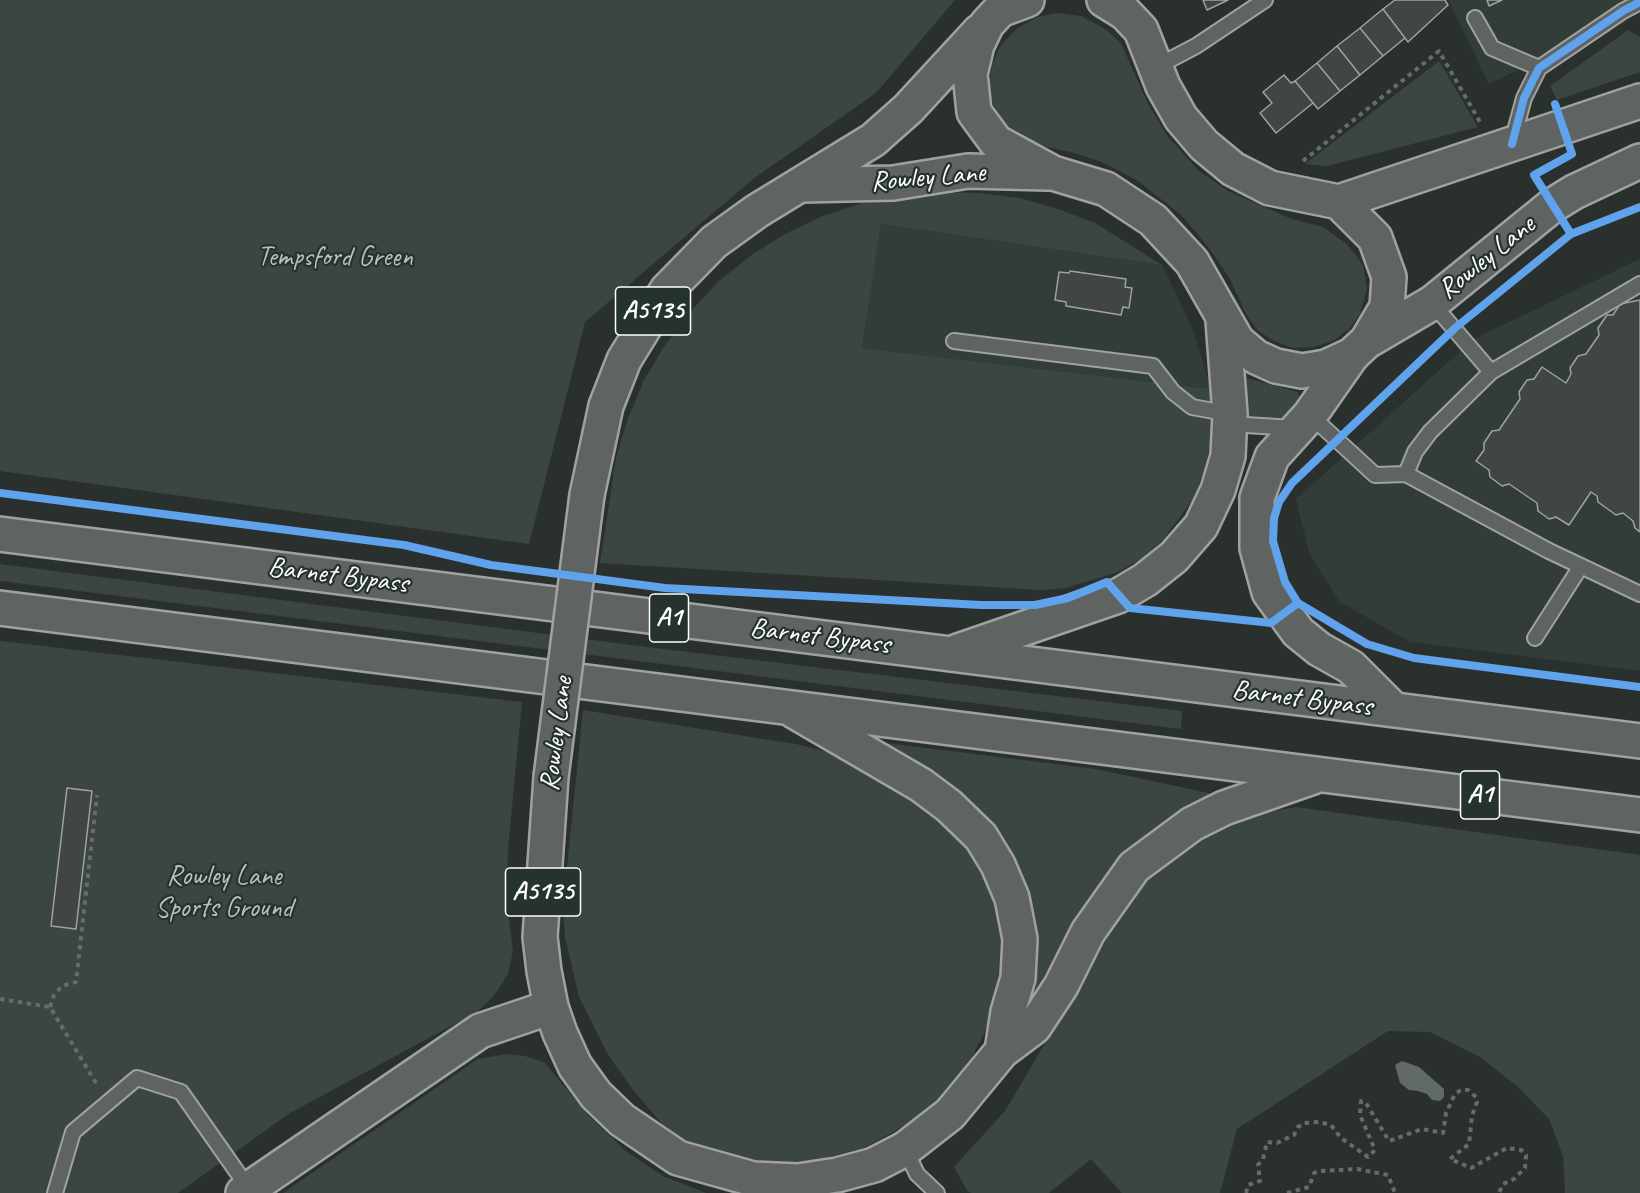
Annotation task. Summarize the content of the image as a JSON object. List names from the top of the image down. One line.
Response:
{"streets":{"main road":["Rowley Lane","A5135","Barnet Bypass","A1"]},"crossings":[["Rowley Lane","A5135"]],"parks":["Tempsford Green","Rowley Lane Sports Ground"]}
